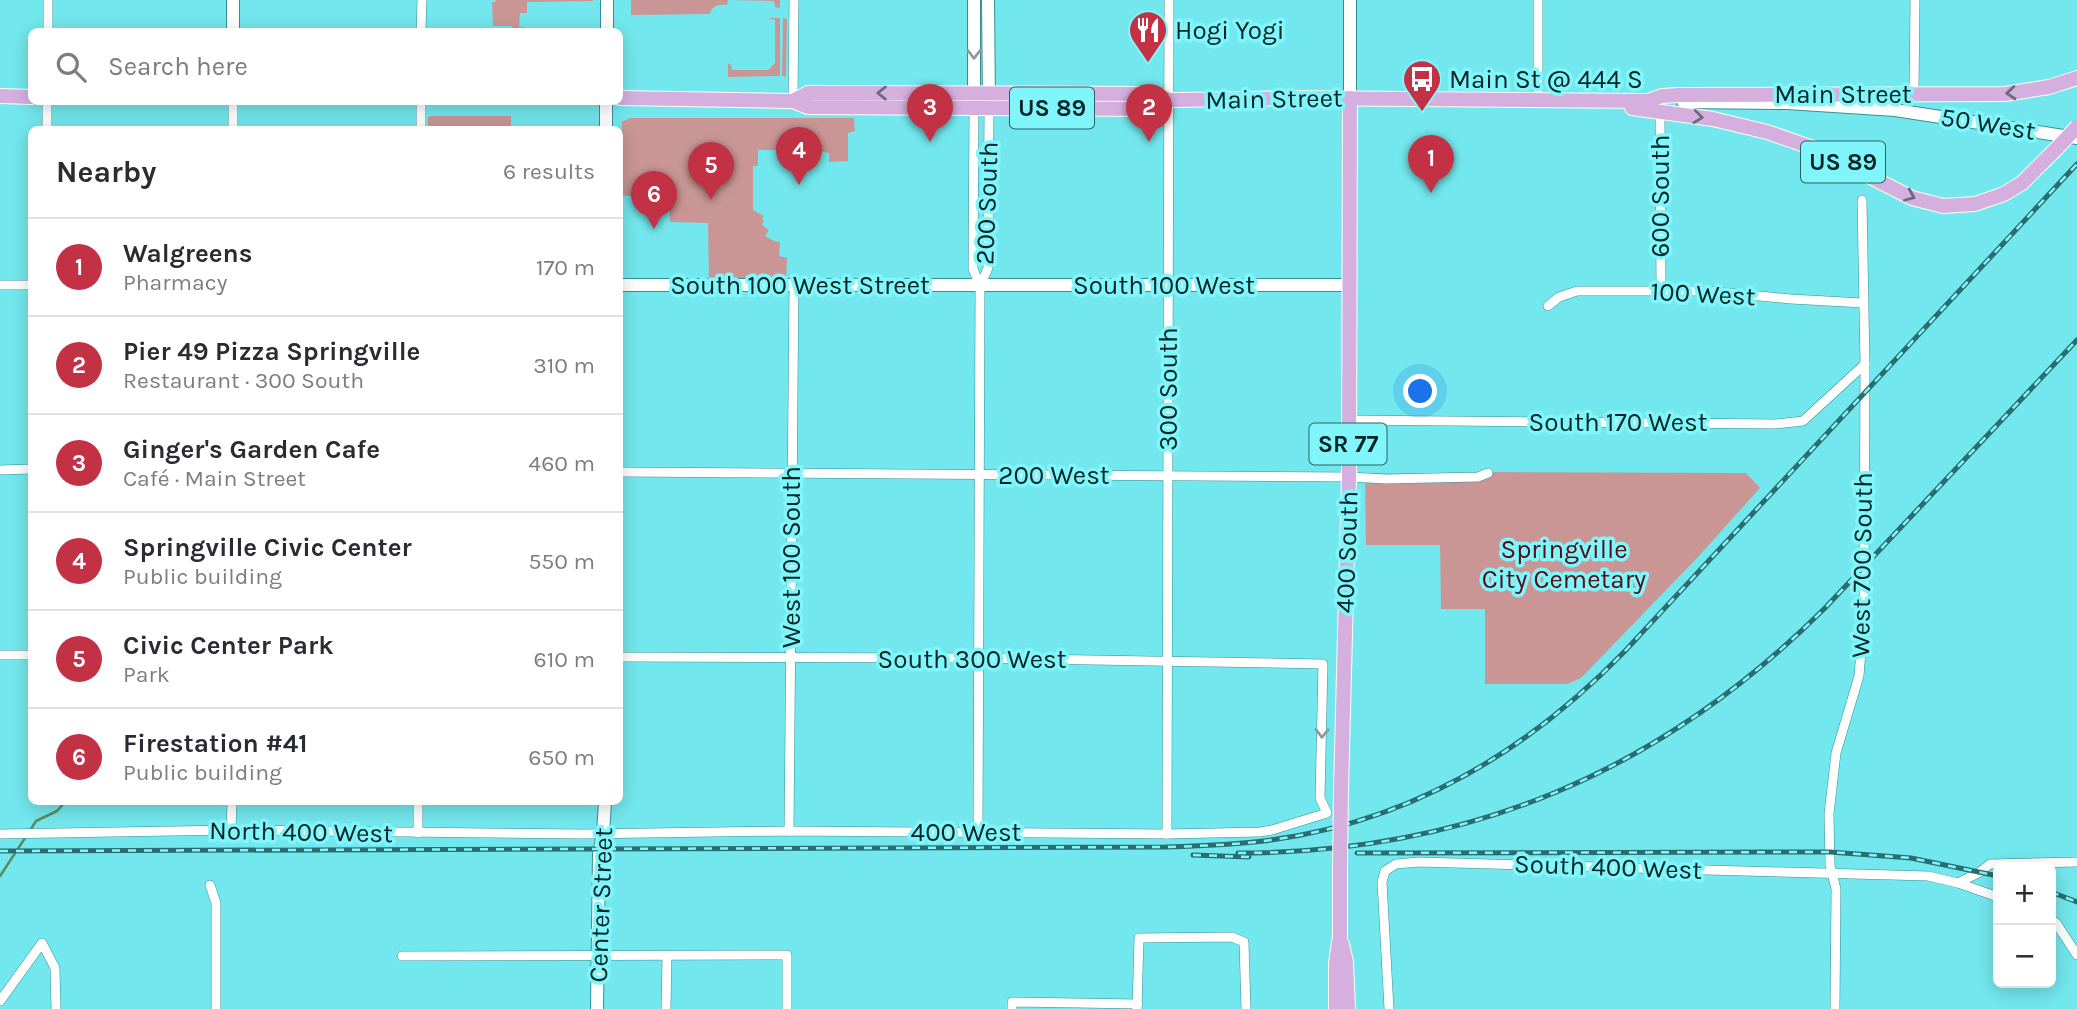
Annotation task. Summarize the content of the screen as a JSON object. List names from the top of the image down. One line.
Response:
{"streets":{"main road":["Main Street","US 89","SR 77","400 South"],"street":["50 West","600 South","200 South","South 100 West Street","South 100 West","100 West","300 South","South 170 West","200 West","West 100 South","West 700 South","South 300 West","North 400 West","400 West","South 400 West","Center Street"]},"crossings":[["Main Street","50 West"],["Main Street","600 South"],["Main Street","200 South"],["Main Street","300 South"],["Main Street","400 South"],["50 West","600 South"],["600 South","100 West"],["200 South","South 100 West Street"],["200 South","South 100 West"],["South 100 West Street","South 100 West"],["South 100 West Street","West 100 South"],["South 100 West","300 South"],["South 100 West","400 South"],["100 West","West 700 South"],["300 South","200 West"],["300 South","South 300 West"],["300 South","400 West"],["South 170 West","400 South"],["South 170 West","West 700 South"],["200 West","400 South"],["200 West","West 100 South"],["West 100 South","South 300 West"],["West 100 South","400 West"],["West 700 South","South 400 West"],["South 300 West","400 West"],["North 400 West","400 West"],["North 400 West","Center Street"],["400 West","Center Street"]],"parks":["Springville City Cemetary"],"places":{"restaurant":["Hogi Yogi"],"bus stop":["Main St @ 444 S"]},"page":{"search":"Search here","pins":["2","3","4","1","5","6"],"heading":["Nearby","6 results"],"list":[{"mark":"1","name":"Walgreens","note":"Pharmacy","value":"170 m"},{"mark":"2","name":"Pier 49 Pizza Springville","note":"Restaurant · 300 South","value":"310 m"},{"mark":"3","name":"Ginger's Garden Cafe","note":"Café · Main Street","value":"460 m"},{"mark":"4","name":"Springville Civic Center","note":"Public building","value":"550 m"},{"mark":"5","name":"Civic Center Park","note":"Park","value":"610 m"},{"mark":"6","name":"Firestation #41","note":"Public building","value":"650 m"}],"map_buttons":["+","−"]}}
